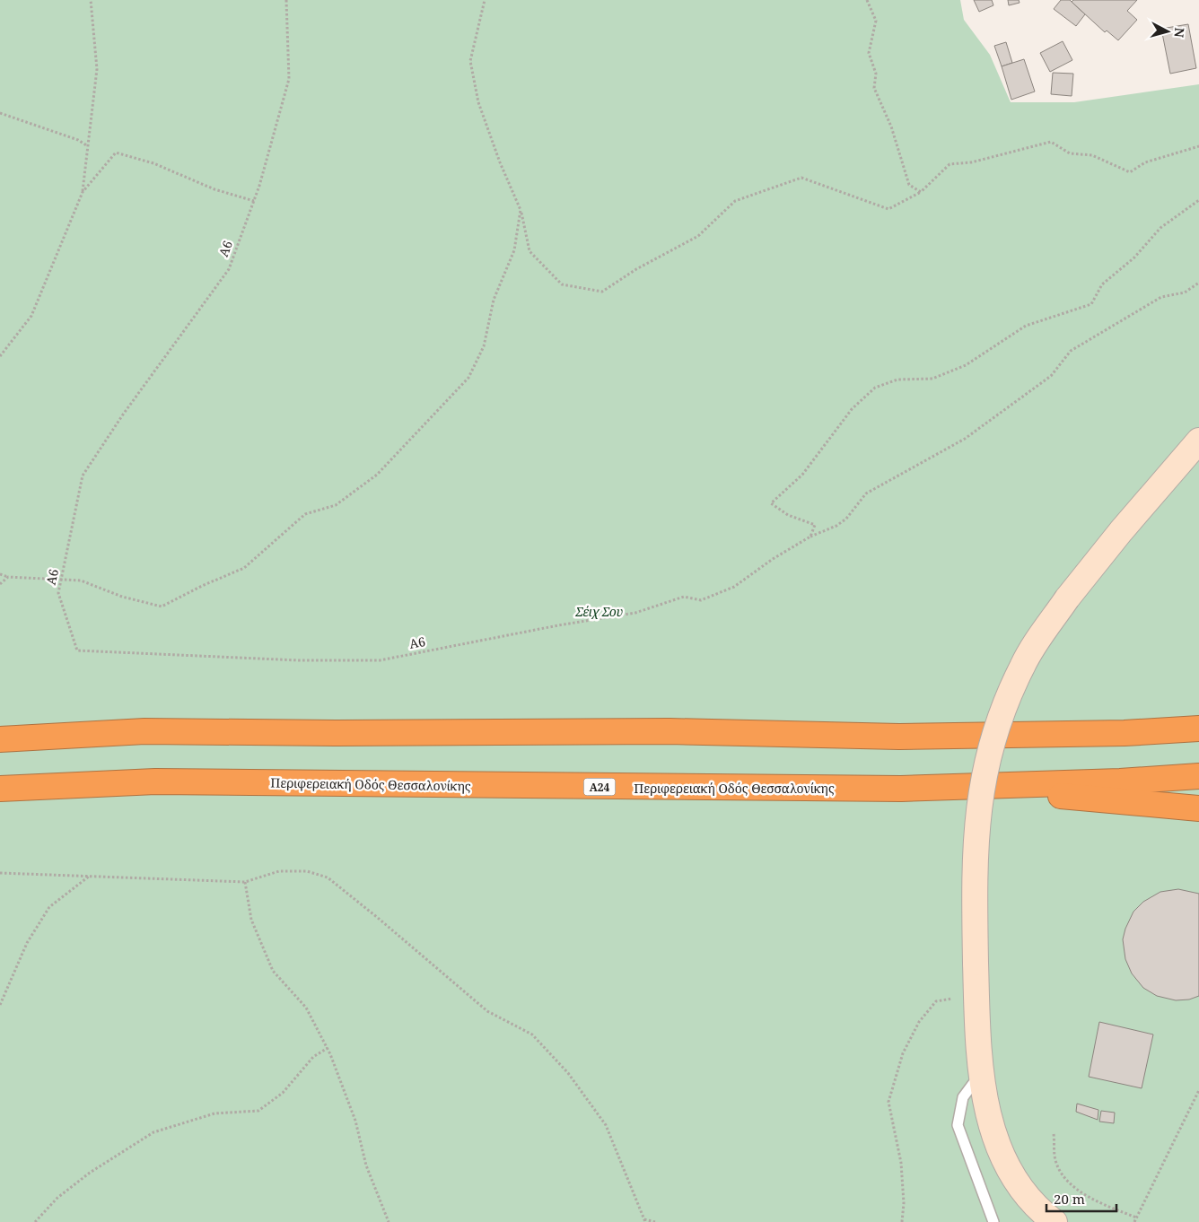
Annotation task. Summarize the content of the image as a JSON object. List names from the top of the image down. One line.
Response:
{"streets":{"highway":["Περιφερειακή Οδός Θεσσαλονίκης","Α24"],"path":["A6"]},"parks":["Σέιχ Σου"],"scale_bar":"20 m","north":"right"}
